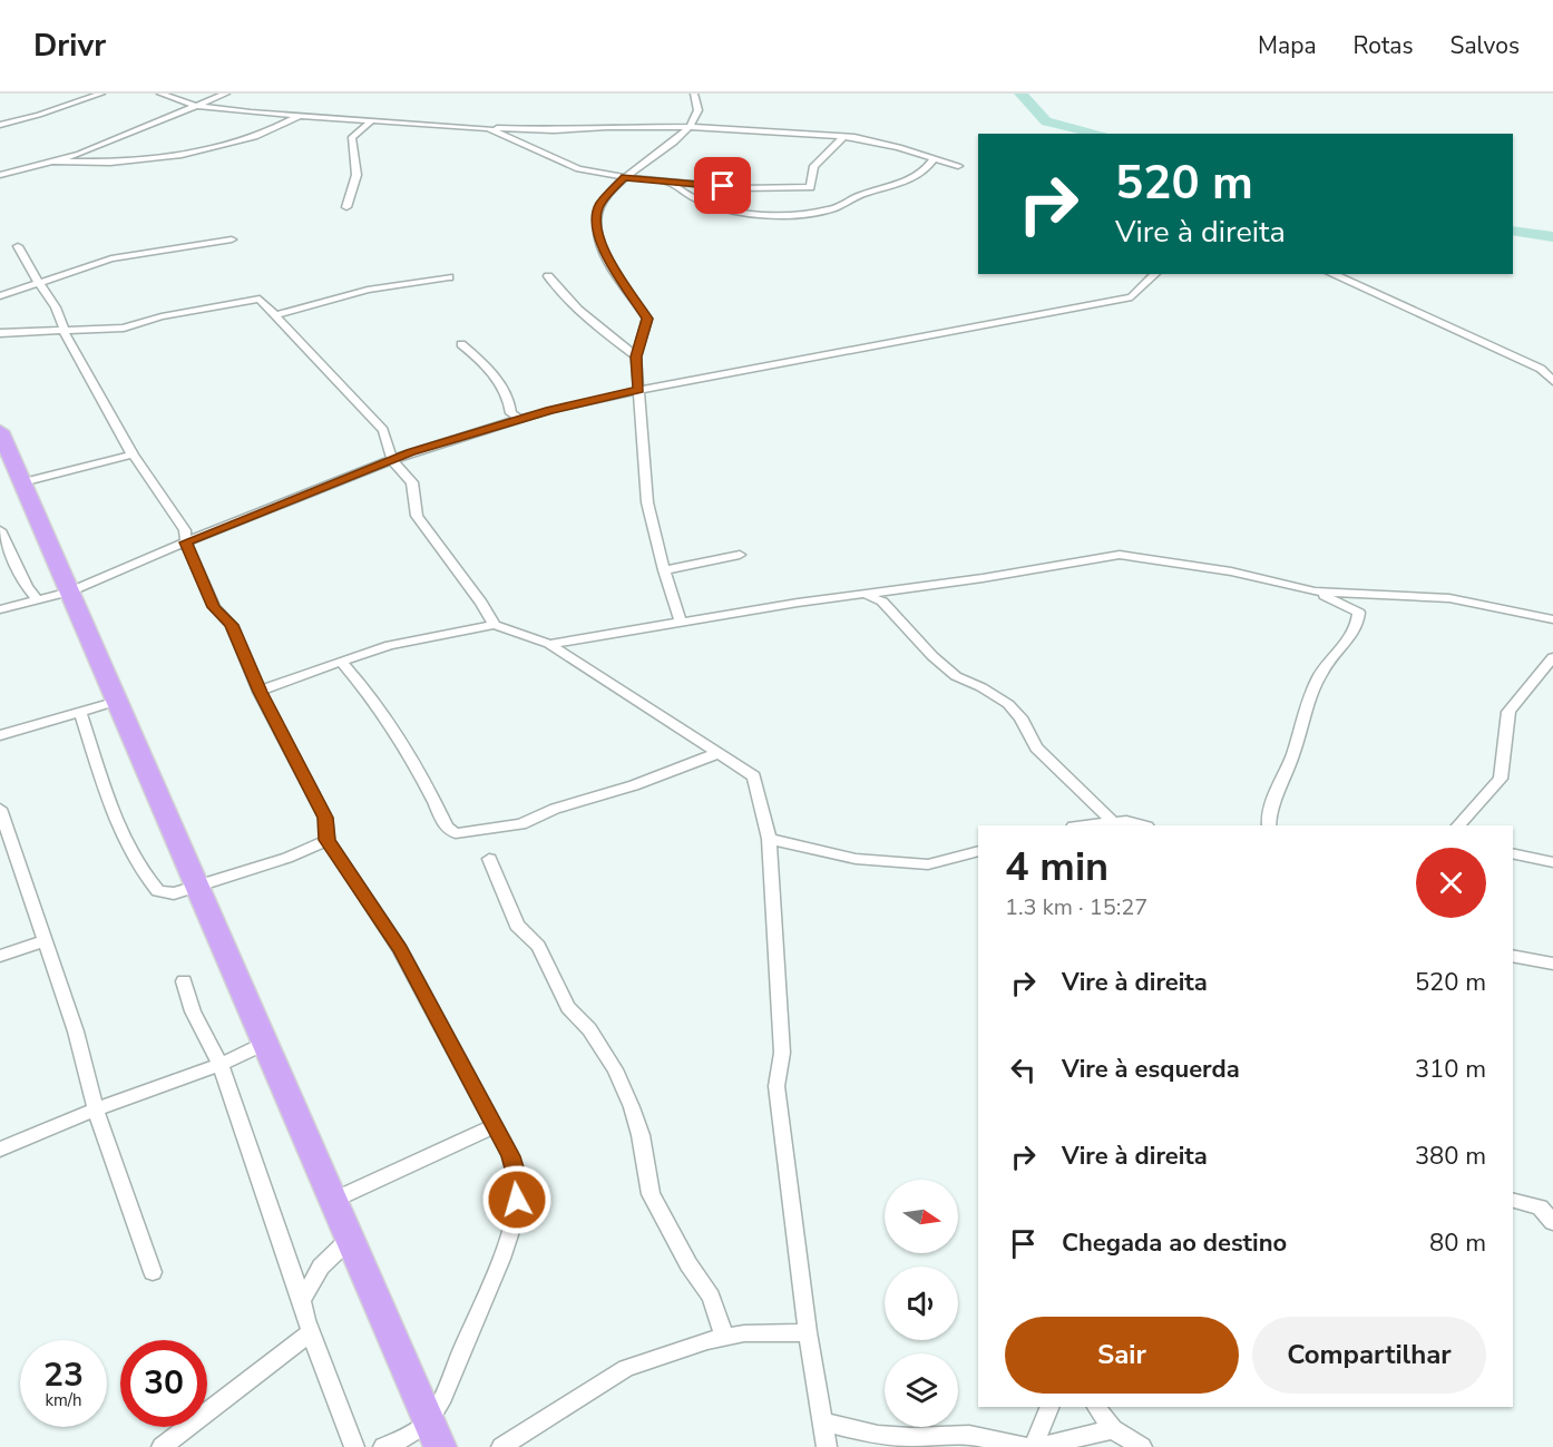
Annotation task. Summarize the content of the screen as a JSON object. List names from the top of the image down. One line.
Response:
{"north":"right","page":{"header":"Drivr","nav":["Mapa","Rotas","Salvos"],"turn":["520 m","Vire à direita"],"heading":["4 min","1.3 km · 15:27"],"list":[{"name":"Vire à direita","value":"520 m"},{"name":"Vire à esquerda","value":"310 m"},{"name":"Vire à direita","value":"380 m"},{"name":"Chegada ao destino","value":"80 m"}],"buttons":["Sair","Compartilhar"],"speed":"23 km/h","limit":"30"}}
